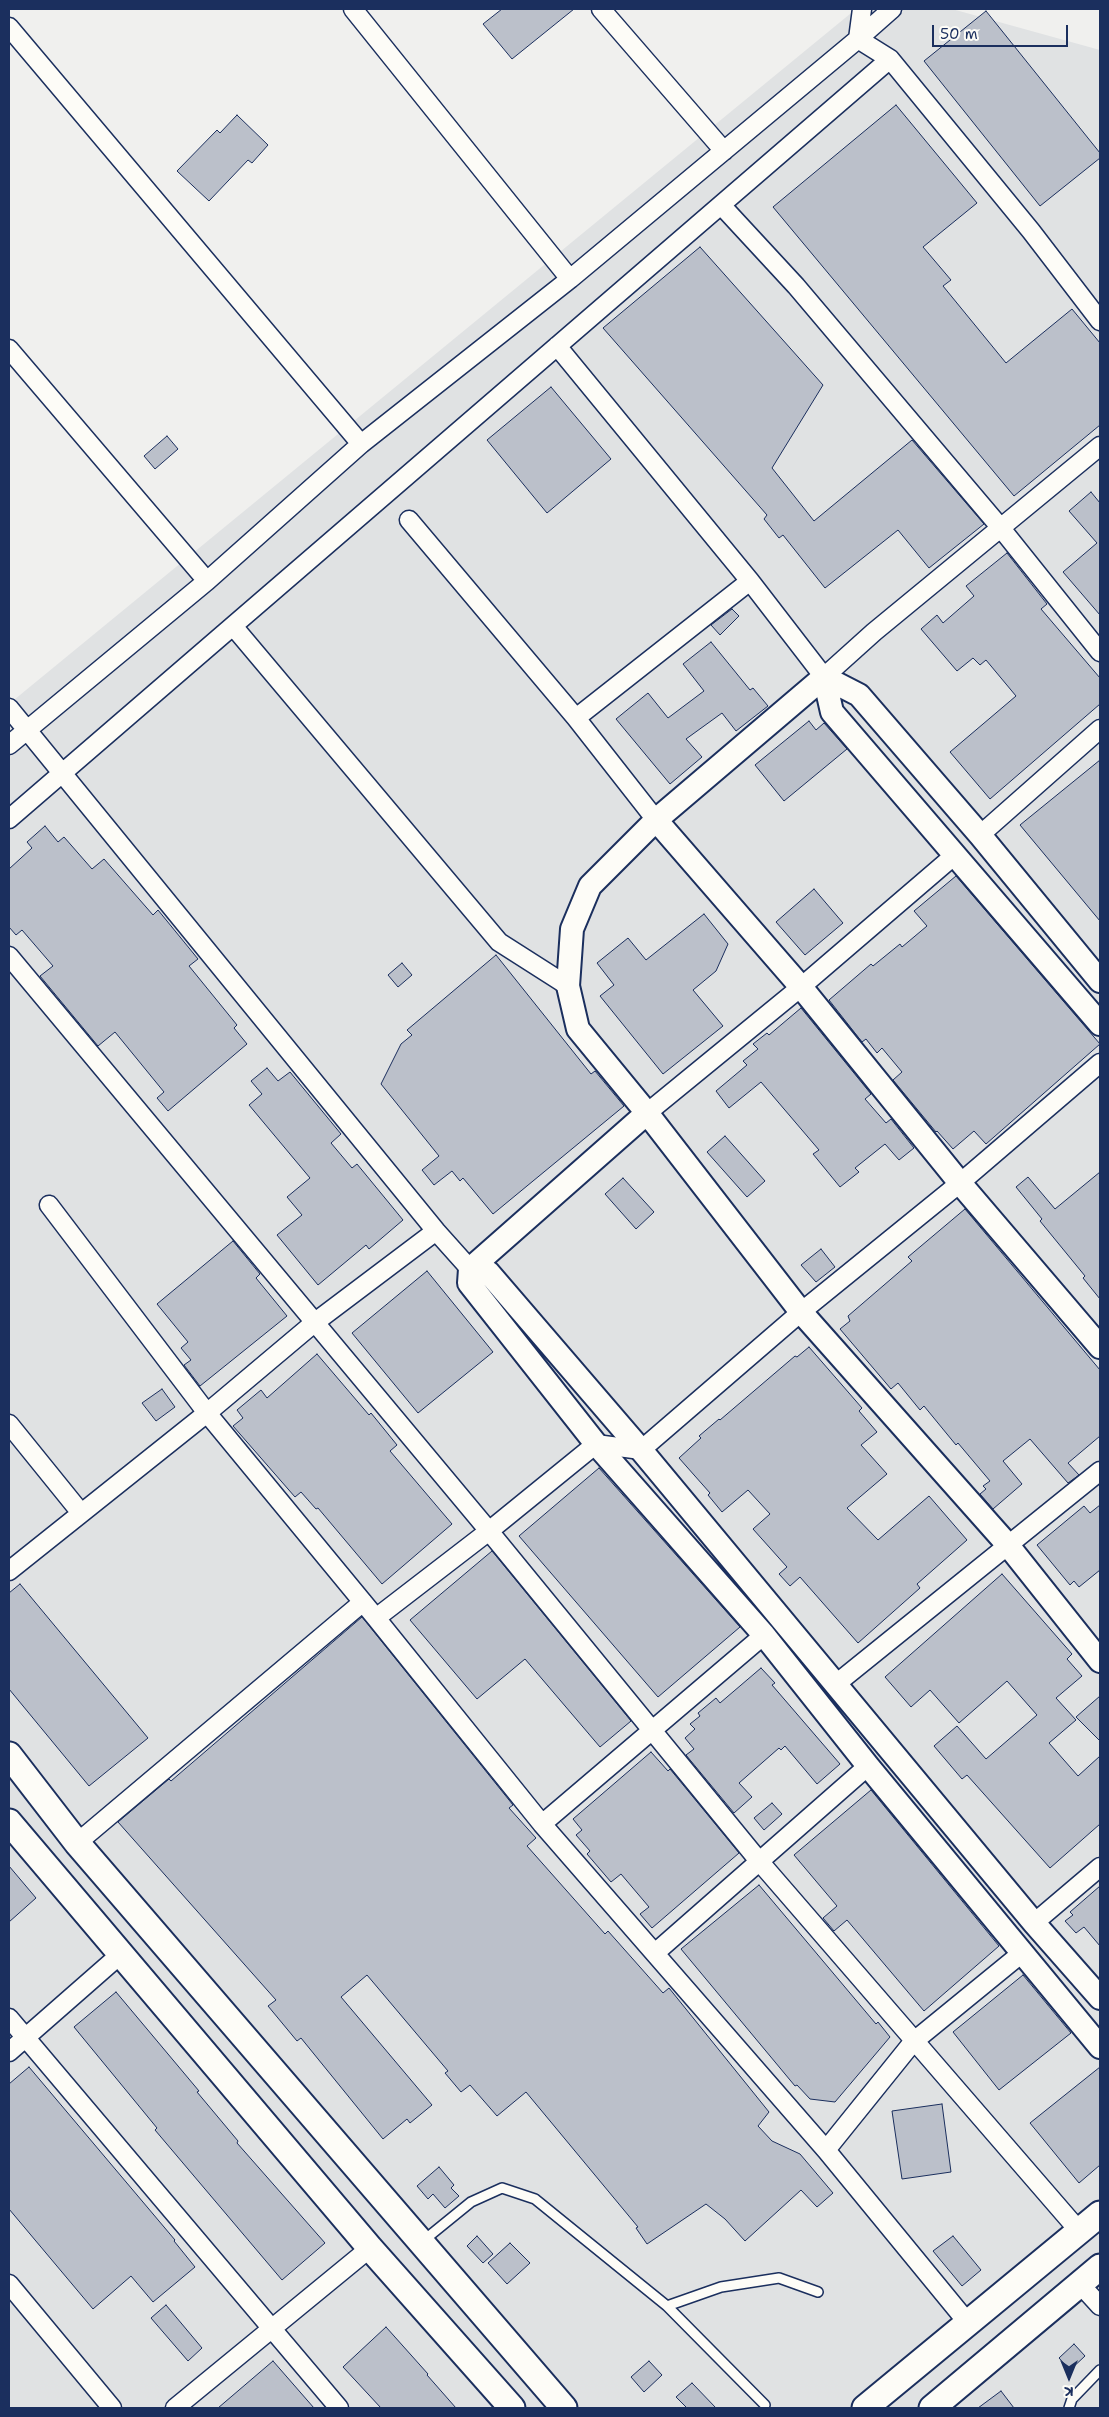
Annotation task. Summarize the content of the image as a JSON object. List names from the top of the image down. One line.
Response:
{"scale_bar":"50 m","north":"bottom"}
